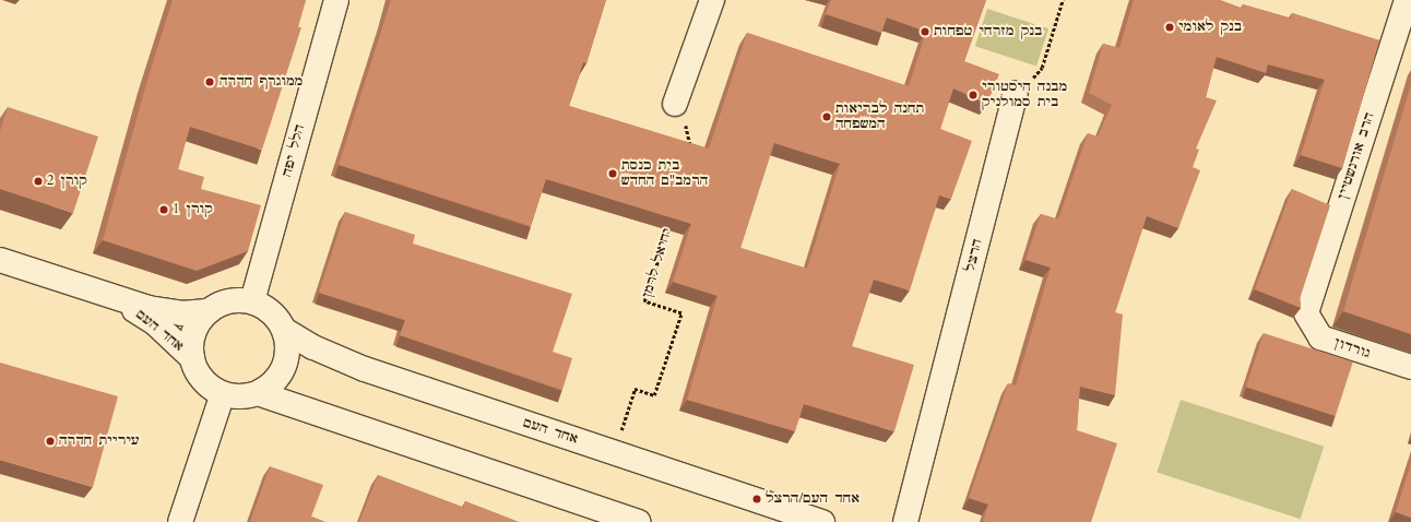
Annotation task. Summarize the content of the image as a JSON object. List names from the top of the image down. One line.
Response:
{"streets":{"street":["הלל יפה","הרב אורנשטיין","הרצל","אחד העם","גורדון"],"path":["יחיאל לרמן"]},"crossings":[["הלל יפה","אחד העם"],["הרב אורנשטיין","גורדון"],["יחיאל לרמן","אחד העם"]],"places":["בנק לאומי","בנק מזרחי טפחות","ממוגרף חדרה","מבנה היסטורי בית סמולניק","תחנה לבריאות המשפחה","בית כנסת הרמב\"ם החדש","קורן 2","קורן 1","עיריית חדרה","אחד העם/הרצל"]}
